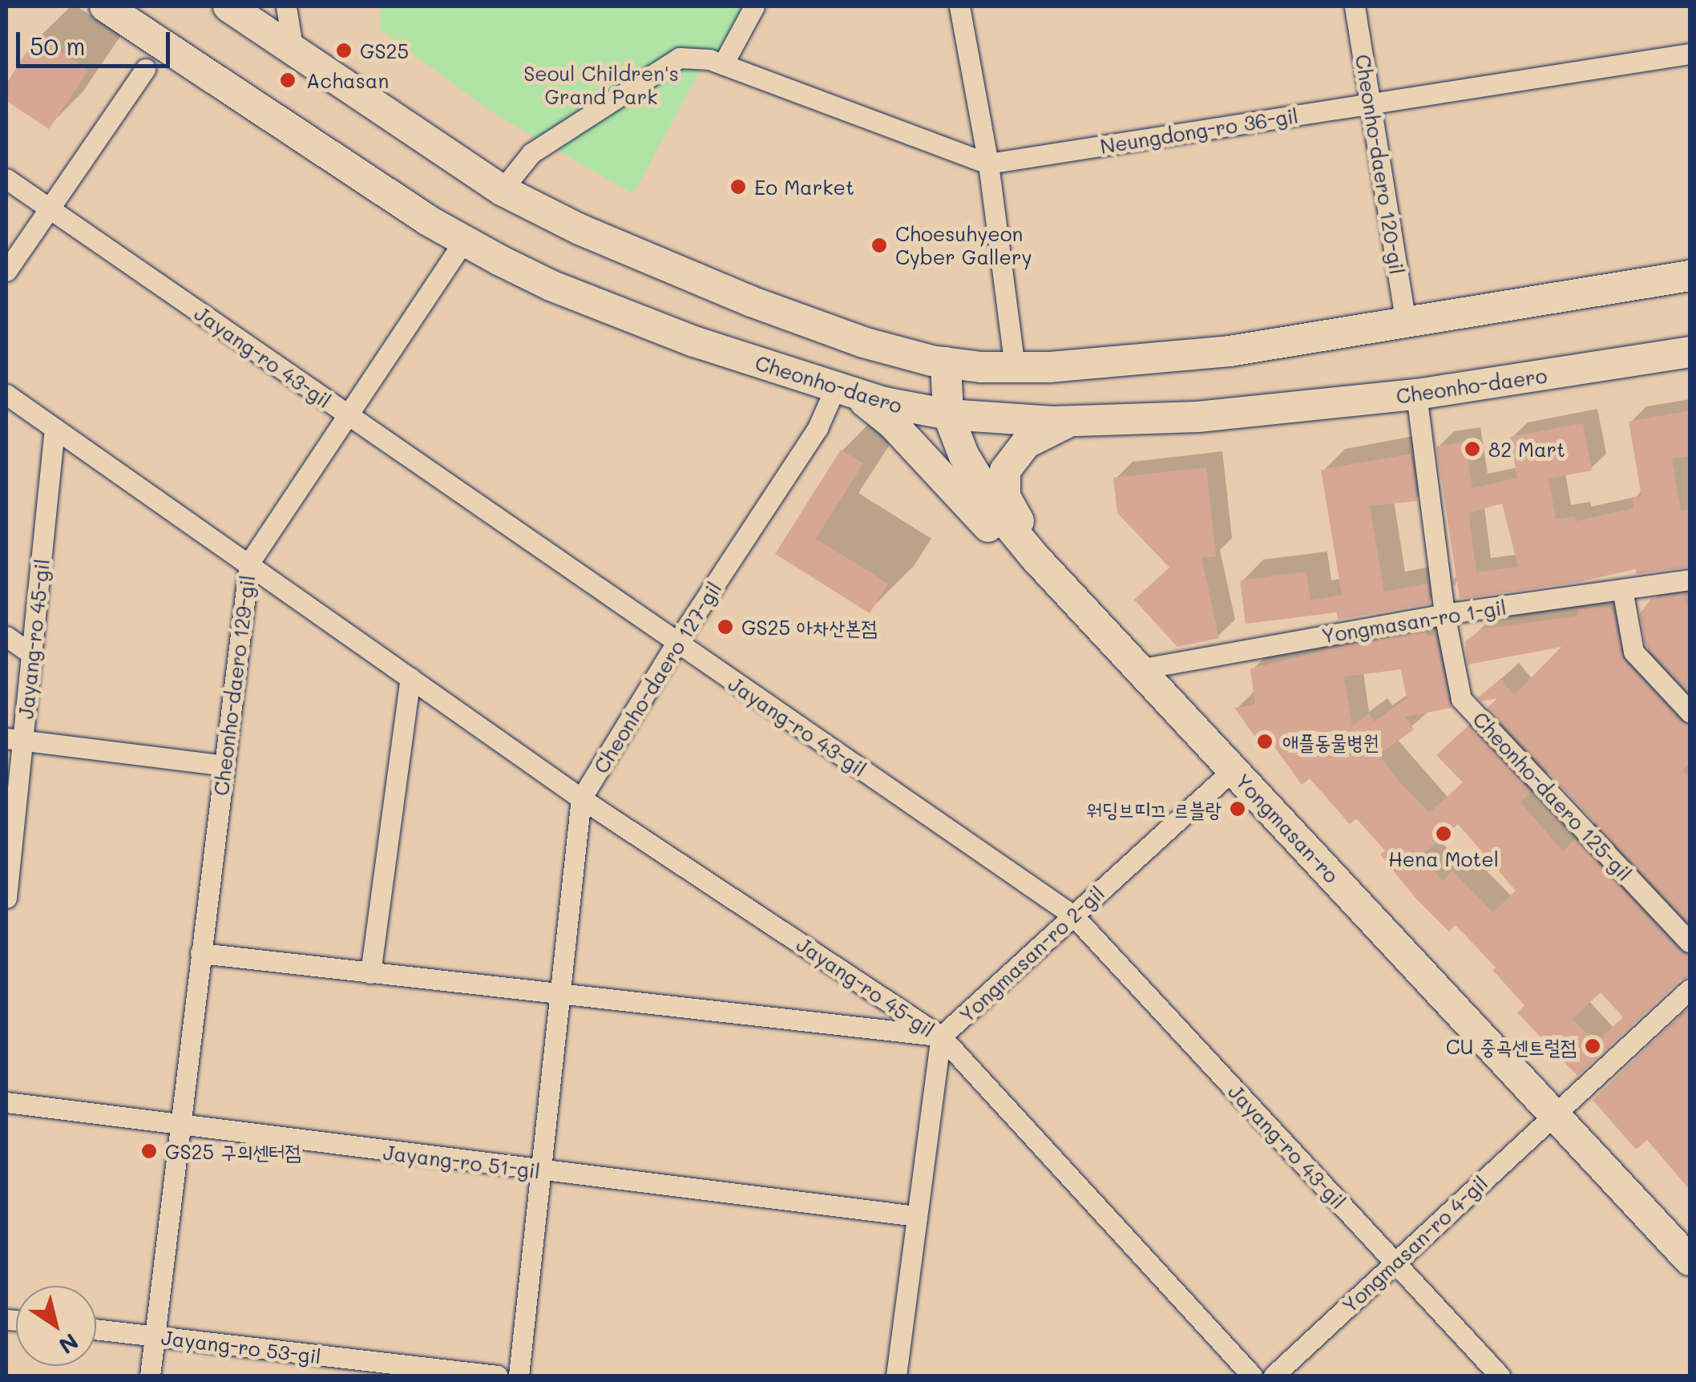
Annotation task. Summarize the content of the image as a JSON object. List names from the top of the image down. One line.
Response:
{"streets":{"main road":["Cheonho-daero","Yongmasan-ro"],"street":["Neungdong-ro 36-gil","Cheonho-daero 120-gil","Jayang-ro 43-gil","Yongmasan-ro 1-gil","Jayang-ro 45-gil","Cheonho-daero 127-gil","Cheonho-daero 129-gil","Cheonho-daero 125-gil","Yongmasan-ro 2-gil","Jayang-ro 51-gil","Yongmasan-ro 4-gil","Jayang-ro 53-gil"]},"crossings":[["Neungdong-ro 36-gil","Cheonho-daero 120-gil"],["Jayang-ro 43-gil","Cheonho-daero 127-gil"],["Jayang-ro 43-gil","Cheonho-daero 129-gil"],["Jayang-ro 43-gil","Yongmasan-ro 2-gil"],["Jayang-ro 43-gil","Yongmasan-ro 4-gil"],["Cheonho-daero","Cheonho-daero 127-gil"],["Cheonho-daero","Cheonho-daero 129-gil"],["Cheonho-daero","Cheonho-daero 125-gil"],["Cheonho-daero","Yongmasan-ro"],["Yongmasan-ro 1-gil","Cheonho-daero 125-gil"],["Yongmasan-ro 1-gil","Yongmasan-ro"],["Jayang-ro 45-gil","Cheonho-daero 127-gil"],["Jayang-ro 45-gil","Cheonho-daero 129-gil"],["Jayang-ro 45-gil","Yongmasan-ro 2-gil"],["Cheonho-daero 127-gil","Jayang-ro 51-gil"],["Cheonho-daero 129-gil","Jayang-ro 51-gil"],["Cheonho-daero 129-gil","Jayang-ro 53-gil"],["Yongmasan-ro","Yongmasan-ro 2-gil"],["Yongmasan-ro","Yongmasan-ro 4-gil"],["Yongmasan-ro 2-gil","Jayang-ro 51-gil"]],"parks":["Seoul Children's Grand Park"],"places":["GS25","Achasan","Eo Market","Choesuhyeon Cyber Gallery","82 Mart","GS25 아차산본점","애플동물병원","워딩브띠끄 르블랑","Hena Motel","CU 중곡센트럴점","GS25 구의센터점"],"scale_bar":"50 m","north":"bottom right"}
